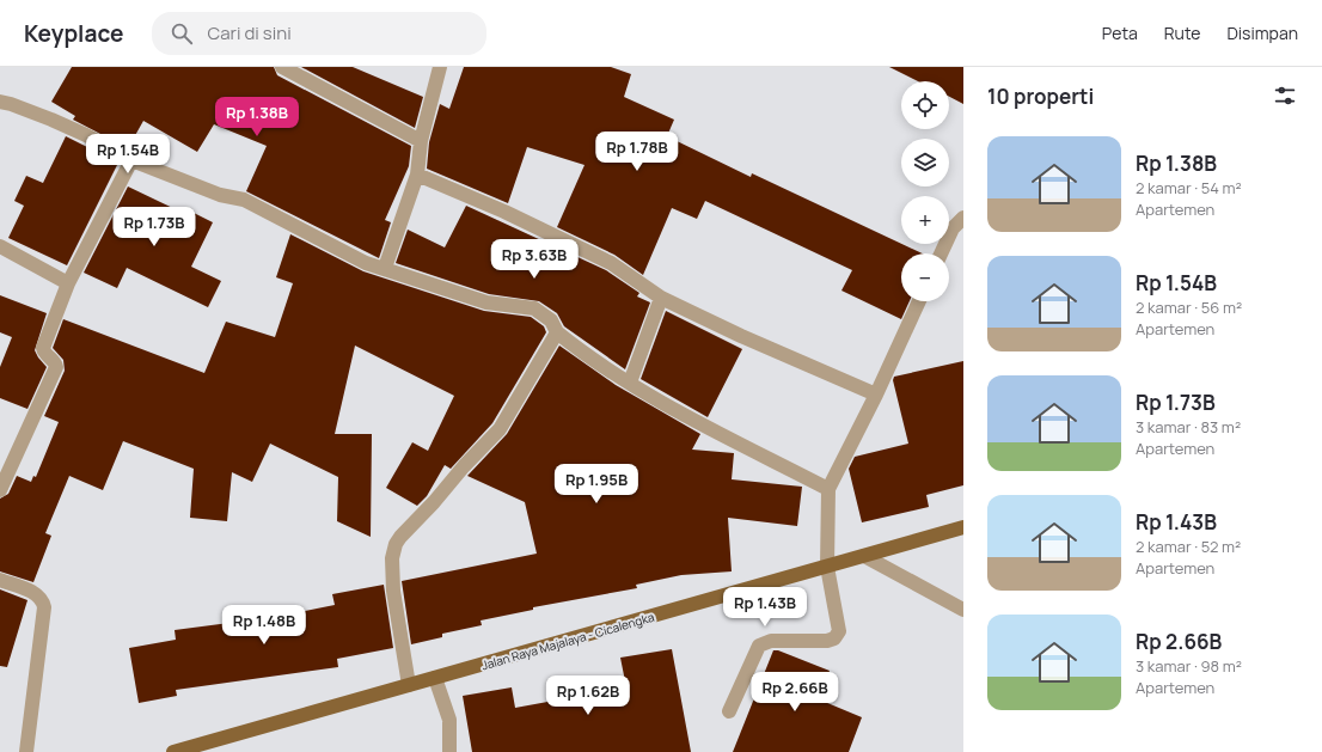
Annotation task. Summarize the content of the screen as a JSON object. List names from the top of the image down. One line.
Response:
{"streets":{"main road":["Jalan Raya Majalaya - Cicalengka"]},"page":{"header":"Keyplace","search":"Cari di sini","nav":["Peta","Rute","Disimpan"],"heading":"10 properti","map_buttons":["+","−"],"price":["Rp 1.38B","Rp 1.78B","Rp 1.54B","Rp 1.73B","Rp 3.63B","Rp 1.95B","Rp 1.43B","Rp 1.48B","Rp 2.66B","Rp 1.62B"],"list":[{"name":"Rp 1.38B","note":"2 kamar · 54 m² · Apartemen"},{"name":"Rp 1.54B","note":"2 kamar · 56 m² · Apartemen"},{"name":"Rp 1.73B","note":"3 kamar · 83 m² · Apartemen"},{"name":"Rp 1.43B","note":"2 kamar · 52 m² · Apartemen"},{"name":"Rp 2.66B","note":"3 kamar · 98 m² · Apartemen"}]}}
